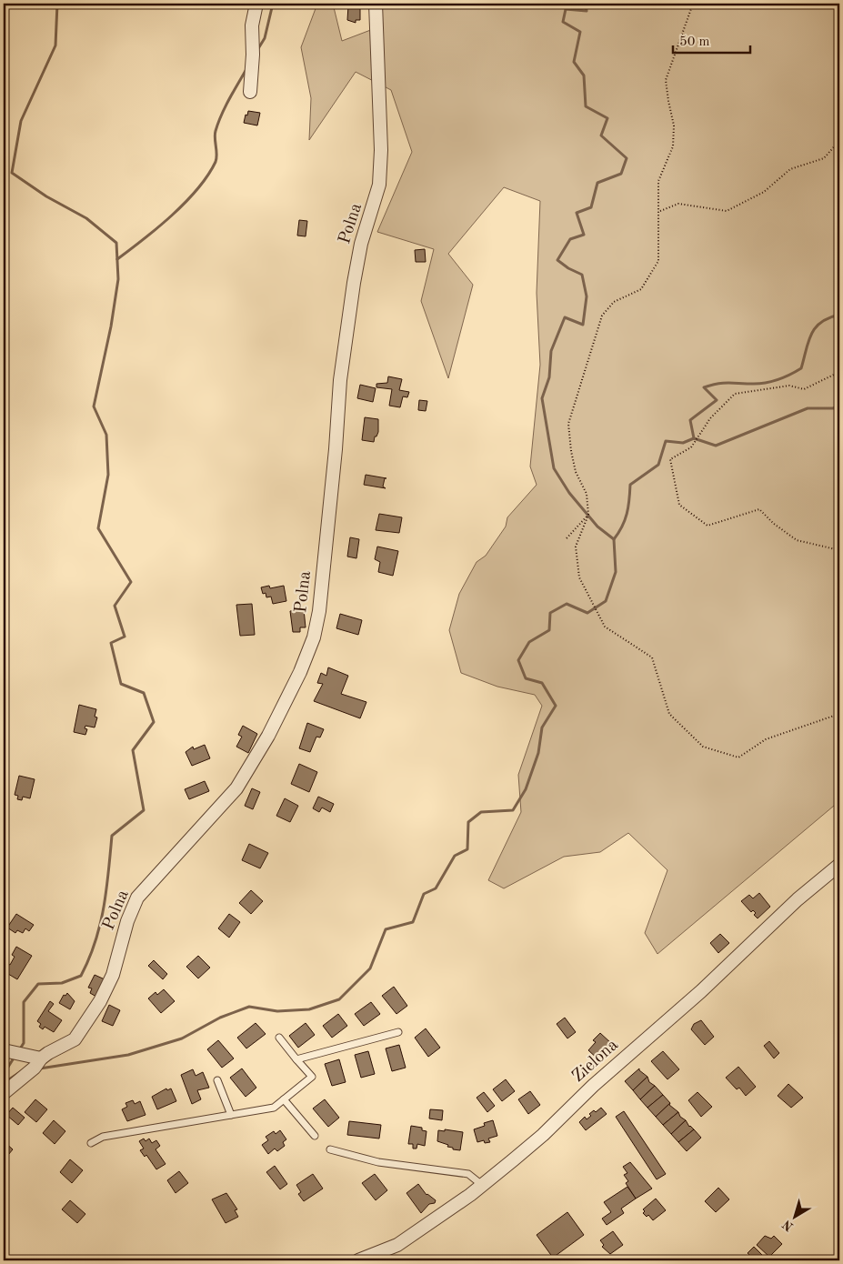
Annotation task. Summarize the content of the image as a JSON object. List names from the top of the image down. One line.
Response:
{"streets":{"street":["Polna","Zielona"]},"scale_bar":"50 m","north":"bottom left"}
